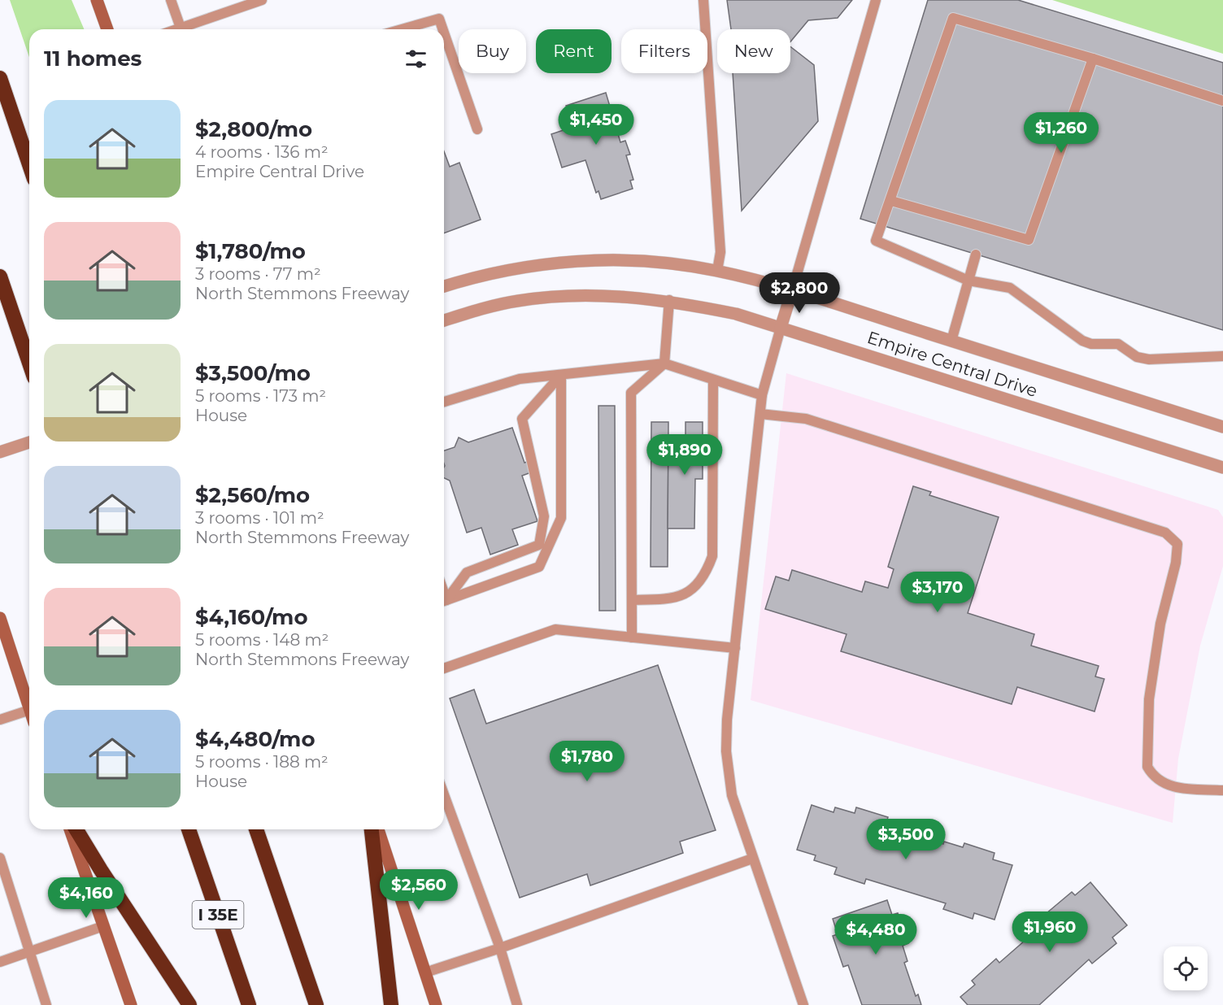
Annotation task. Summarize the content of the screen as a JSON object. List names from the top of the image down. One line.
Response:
{"streets":{"highway":["I 35E"],"street":["Empire Central Drive"]},"page":{"chip":["Buy","Rent","Filters","New"],"heading":"11 homes","list":[{"name":"$2,800/mo","note":"4 rooms · 136 m² · Empire Central Drive"},{"name":"$1,780/mo","note":"3 rooms · 77 m² · North Stemmons Freeway"},{"name":"$3,500/mo","note":"5 rooms · 173 m² · House"},{"name":"$2,560/mo","note":"3 rooms · 101 m² · North Stemmons Freeway"},{"name":"$4,160/mo","note":"5 rooms · 148 m² · North Stemmons Freeway"},{"name":"$4,480/mo","note":"5 rooms · 188 m² · House"}],"price":["$1,450","$1,260","$2,800","$1,890","$3,170","$1,780","$3,500","$2,560","$4,160","$1,960","$4,480"]}}
